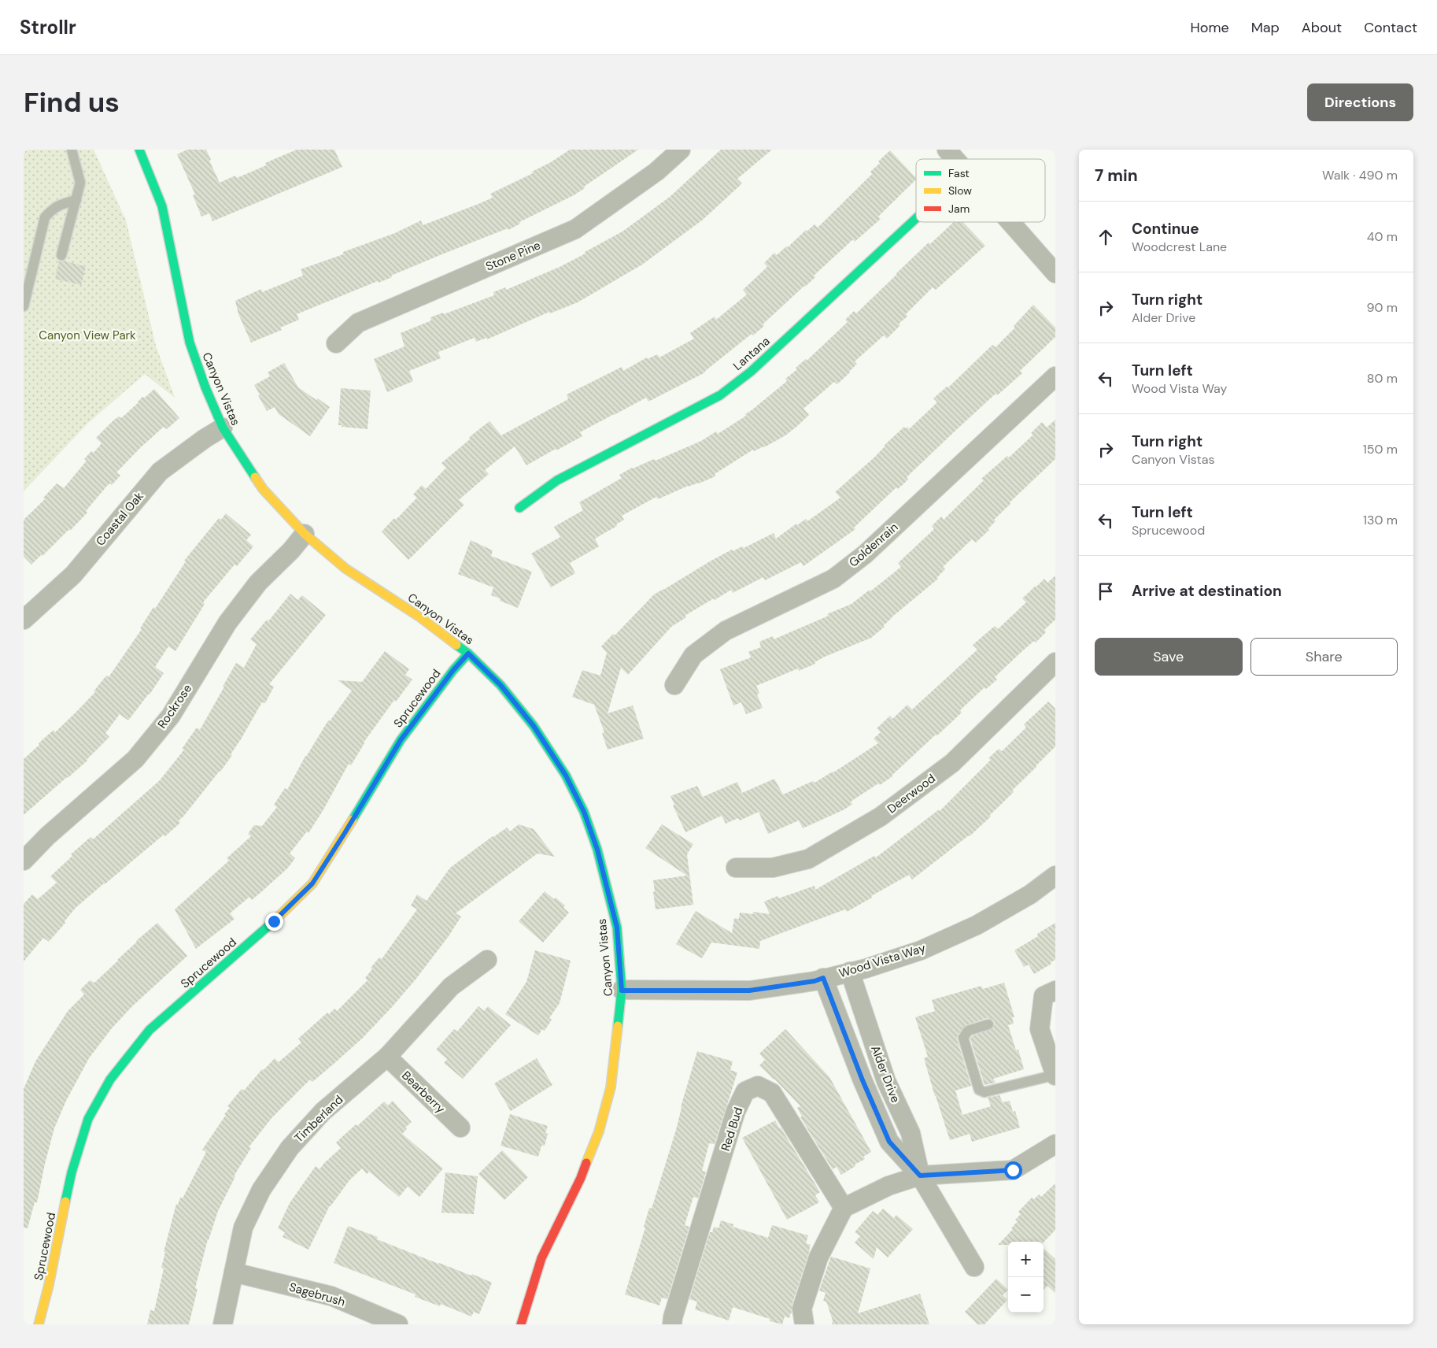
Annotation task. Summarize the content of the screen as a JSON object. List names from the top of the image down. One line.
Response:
{"streets":{"street":["Stone Pine","Lantana","Canyon Vistas","Coastal Oak","Goldenrain","Sprucewood","Rockrose","Deerwood","Wood Vista Way","Alder Drive","Bearberry","Timberland","Red Bud","Sagebrush"]},"crossings":[["Canyon Vistas","Coastal Oak"],["Canyon Vistas","Sprucewood"],["Canyon Vistas","Rockrose"],["Canyon Vistas","Wood Vista Way"],["Wood Vista Way","Alder Drive"],["Bearberry","Timberland"],["Timberland","Sagebrush"]],"parks":["Canyon View Park"],"legend":["Fast","Slow","Jam"],"page":{"header":"Strollr","nav":["Home","Map","About","Contact"],"buttons":["Directions",["Save","Share"]],"title":"Find us","heading":["7 min","Walk · 490 m"],"list":[["Continue","Woodcrest Lane","40 m"],["Turn right","Alder Drive","90 m"],["Turn left","Wood Vista Way","80 m"],["Turn right","Canyon Vistas","150 m"],["Turn left","Sprucewood","130 m"],"Arrive at destination"],"map_buttons":["+","−"]}}
